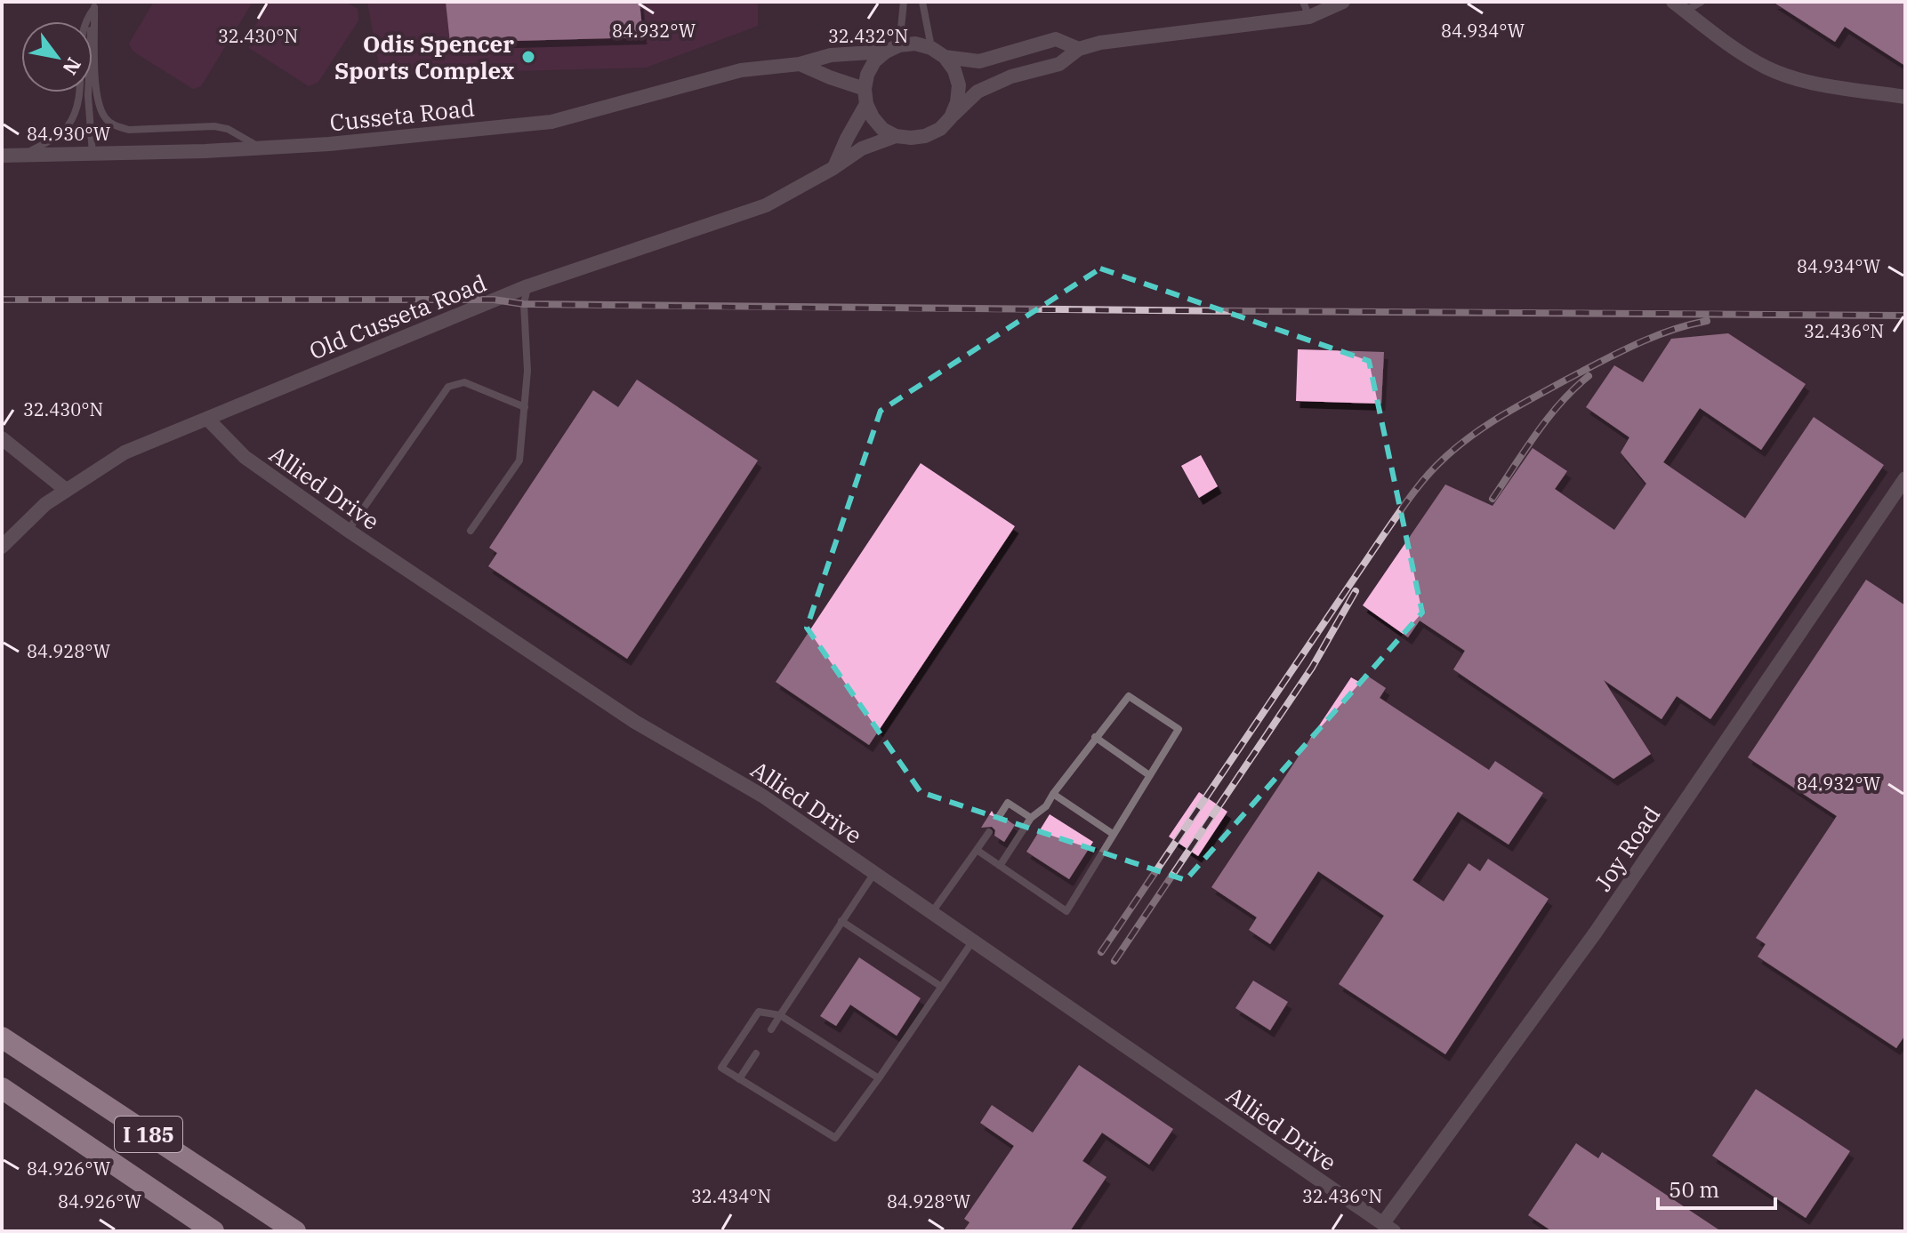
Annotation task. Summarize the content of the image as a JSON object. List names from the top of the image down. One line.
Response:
{"streets":{"highway":["I 185"],"street":["Cusseta Road","Old Cusseta Road","Allied Drive","Joy Road"]},"crossings":[["Cusseta Road","Old Cusseta Road"],["Old Cusseta Road","Allied Drive"],["Allied Drive","Joy Road"]],"places":["Odis Spencer Sports Complex"],"scale_bar":"50 m","north":"bottom right","coordinates":["84.932°W","84.934°W","32.430°N","32.432°N","84.930°W","32.436°N","84.928°W","84.926°W","32.434°N"]}
